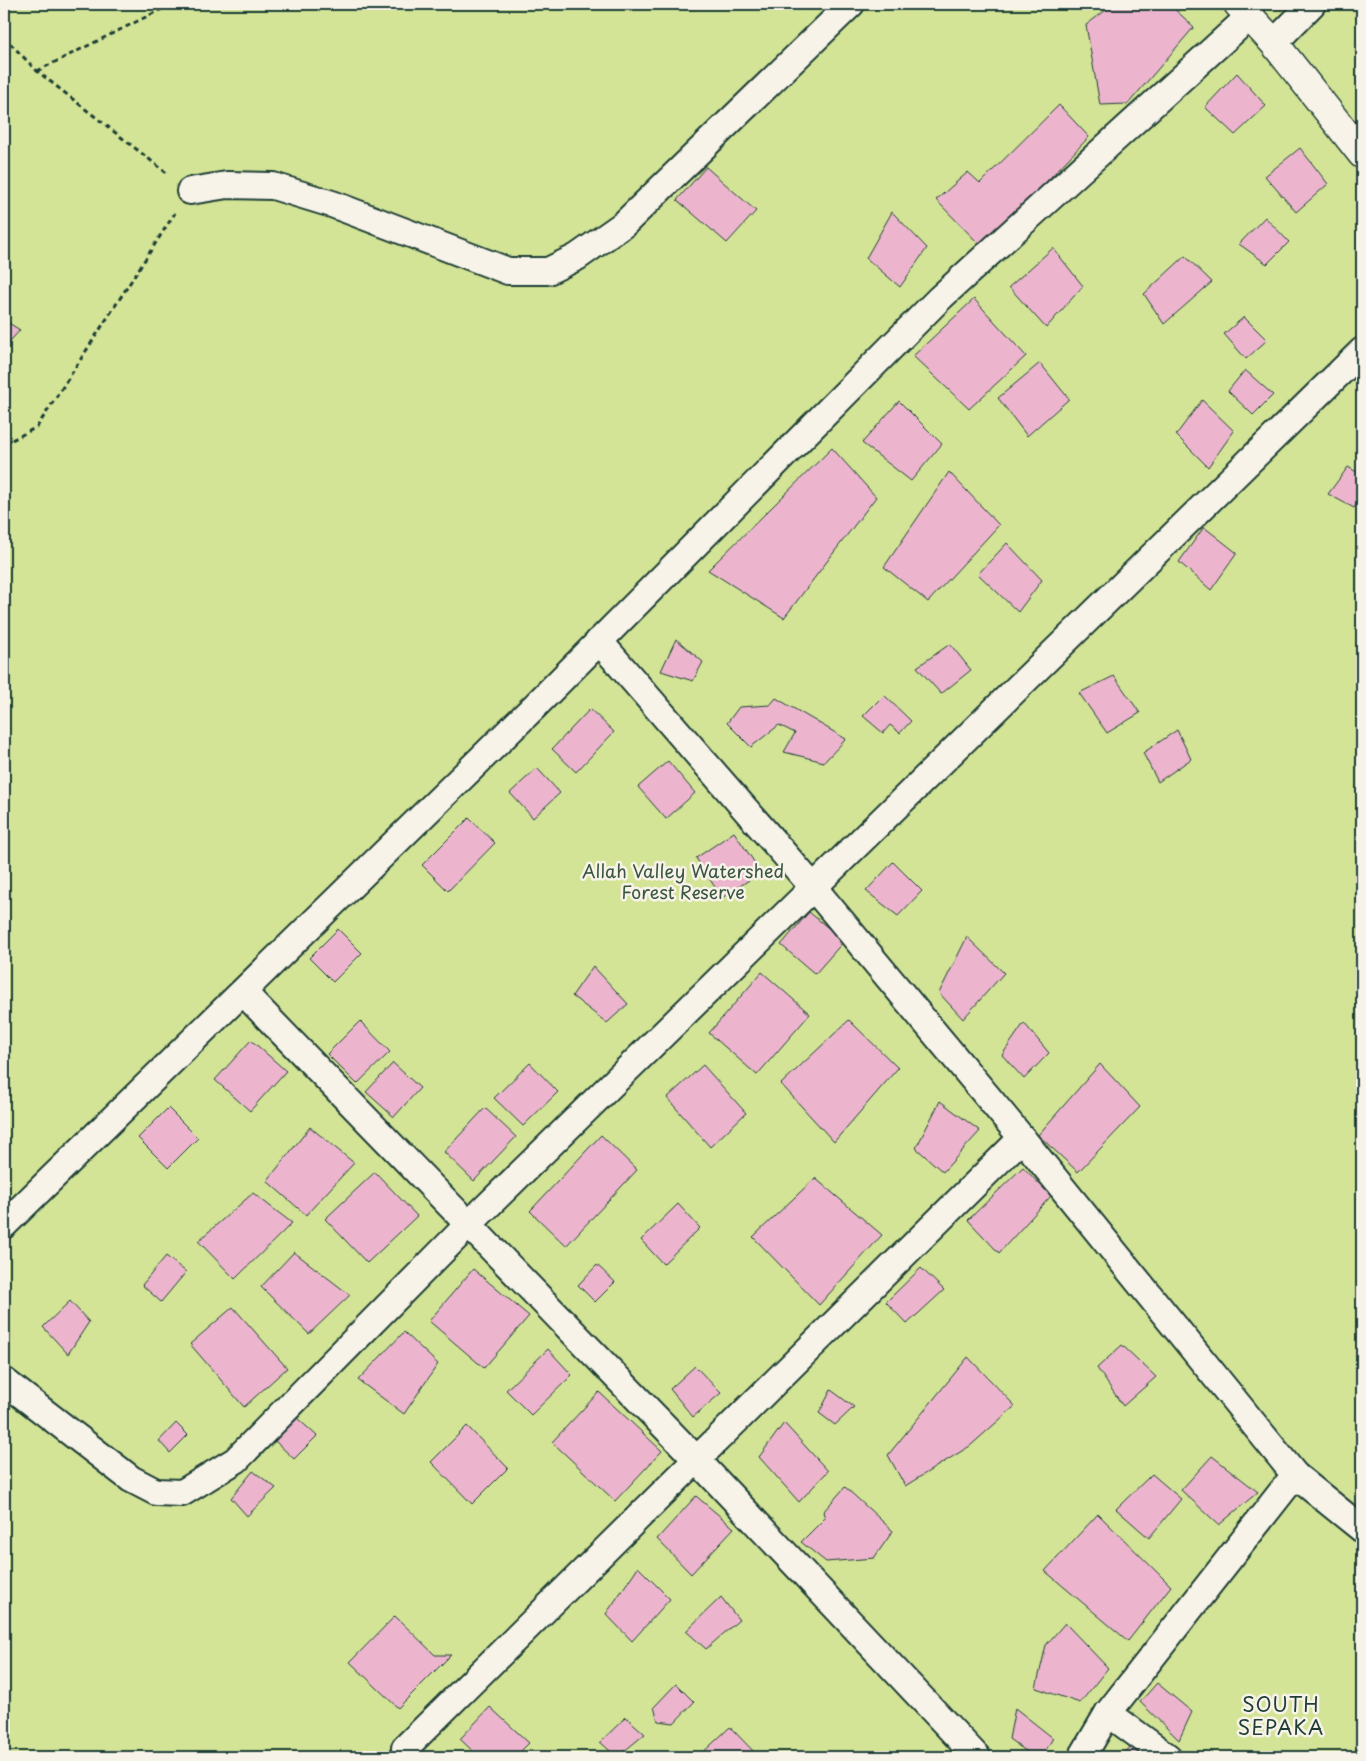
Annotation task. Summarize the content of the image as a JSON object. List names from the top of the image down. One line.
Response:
{"districts":["SOUTH SEPAKA"],"parks":["Allah Valley Watershed Forest Reserve"]}
